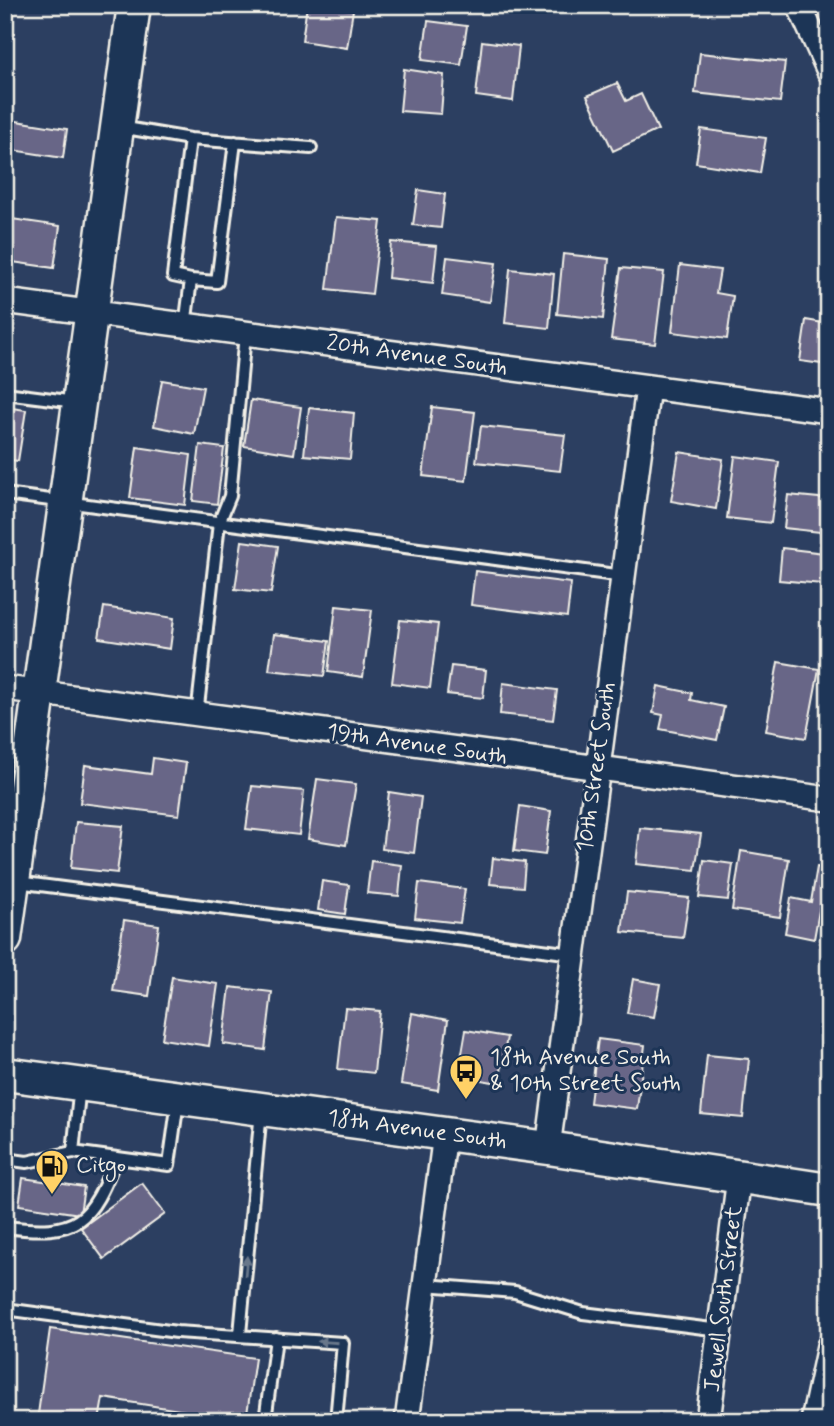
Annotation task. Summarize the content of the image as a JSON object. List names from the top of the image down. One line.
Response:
{"streets":{"main road":["18th Avenue South"],"street":["20th Avenue South","19th Avenue South","10th Street South","Jewell South Street"]},"crossings":[["20th Avenue South","10th Street South"],["19th Avenue South","10th Street South"],["10th Street South","18th Avenue South"],["18th Avenue South","Jewell South Street"]],"places":{"bus stop":["18th Avenue South & 10th Street South"],"fuel station":["Citgo"]}}
